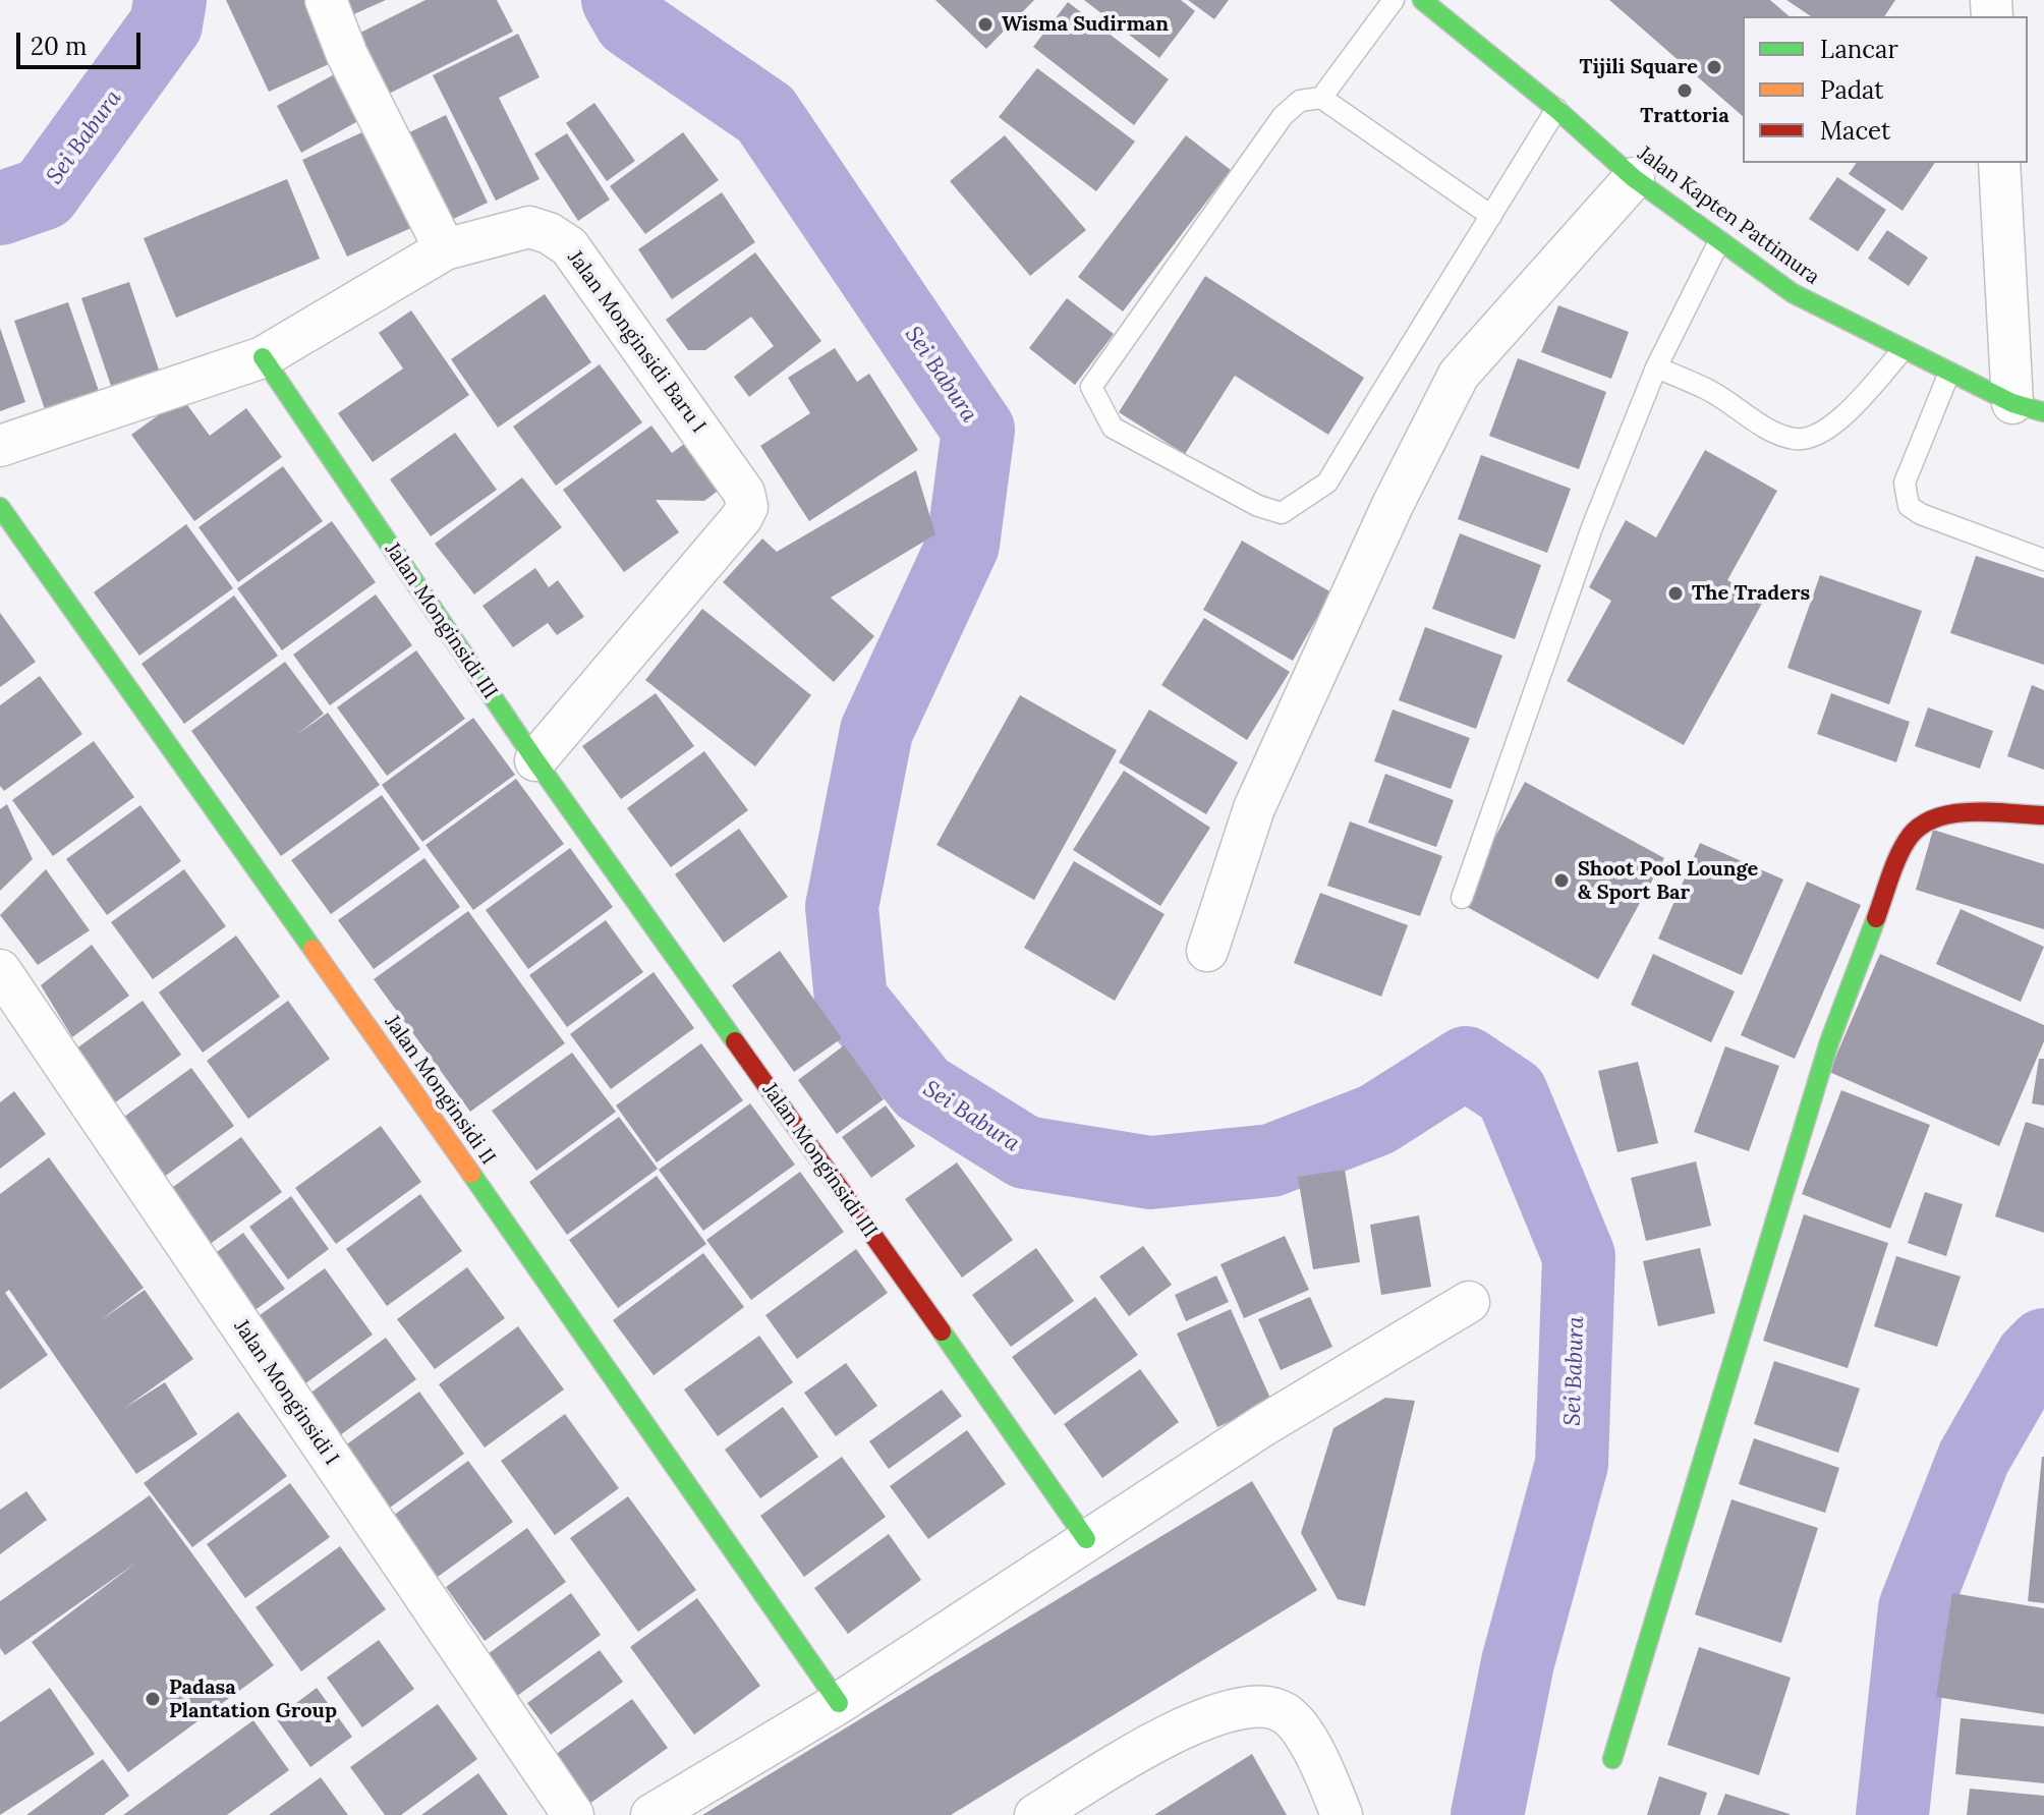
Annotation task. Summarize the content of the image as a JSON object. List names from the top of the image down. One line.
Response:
{"streets":{"street":["Jalan Kapten Pattimura","Jalan Monginsidi Baru I","Jalan Monginsidi III","Jalan Monginsidi II","Jalan Monginsidi I"]},"crossings":[["Jalan Monginsidi Baru I","Jalan Monginsidi III"]],"water":["Sei Babura"],"places":["Wisma Sudirman","Tijili Square","Trattoria","The Traders","Shoot Pool Lounge & Sport Bar","Padasa Plantation Group"],"legend":["Lancar","Padat","Macet"],"scale_bar":"20 m"}
